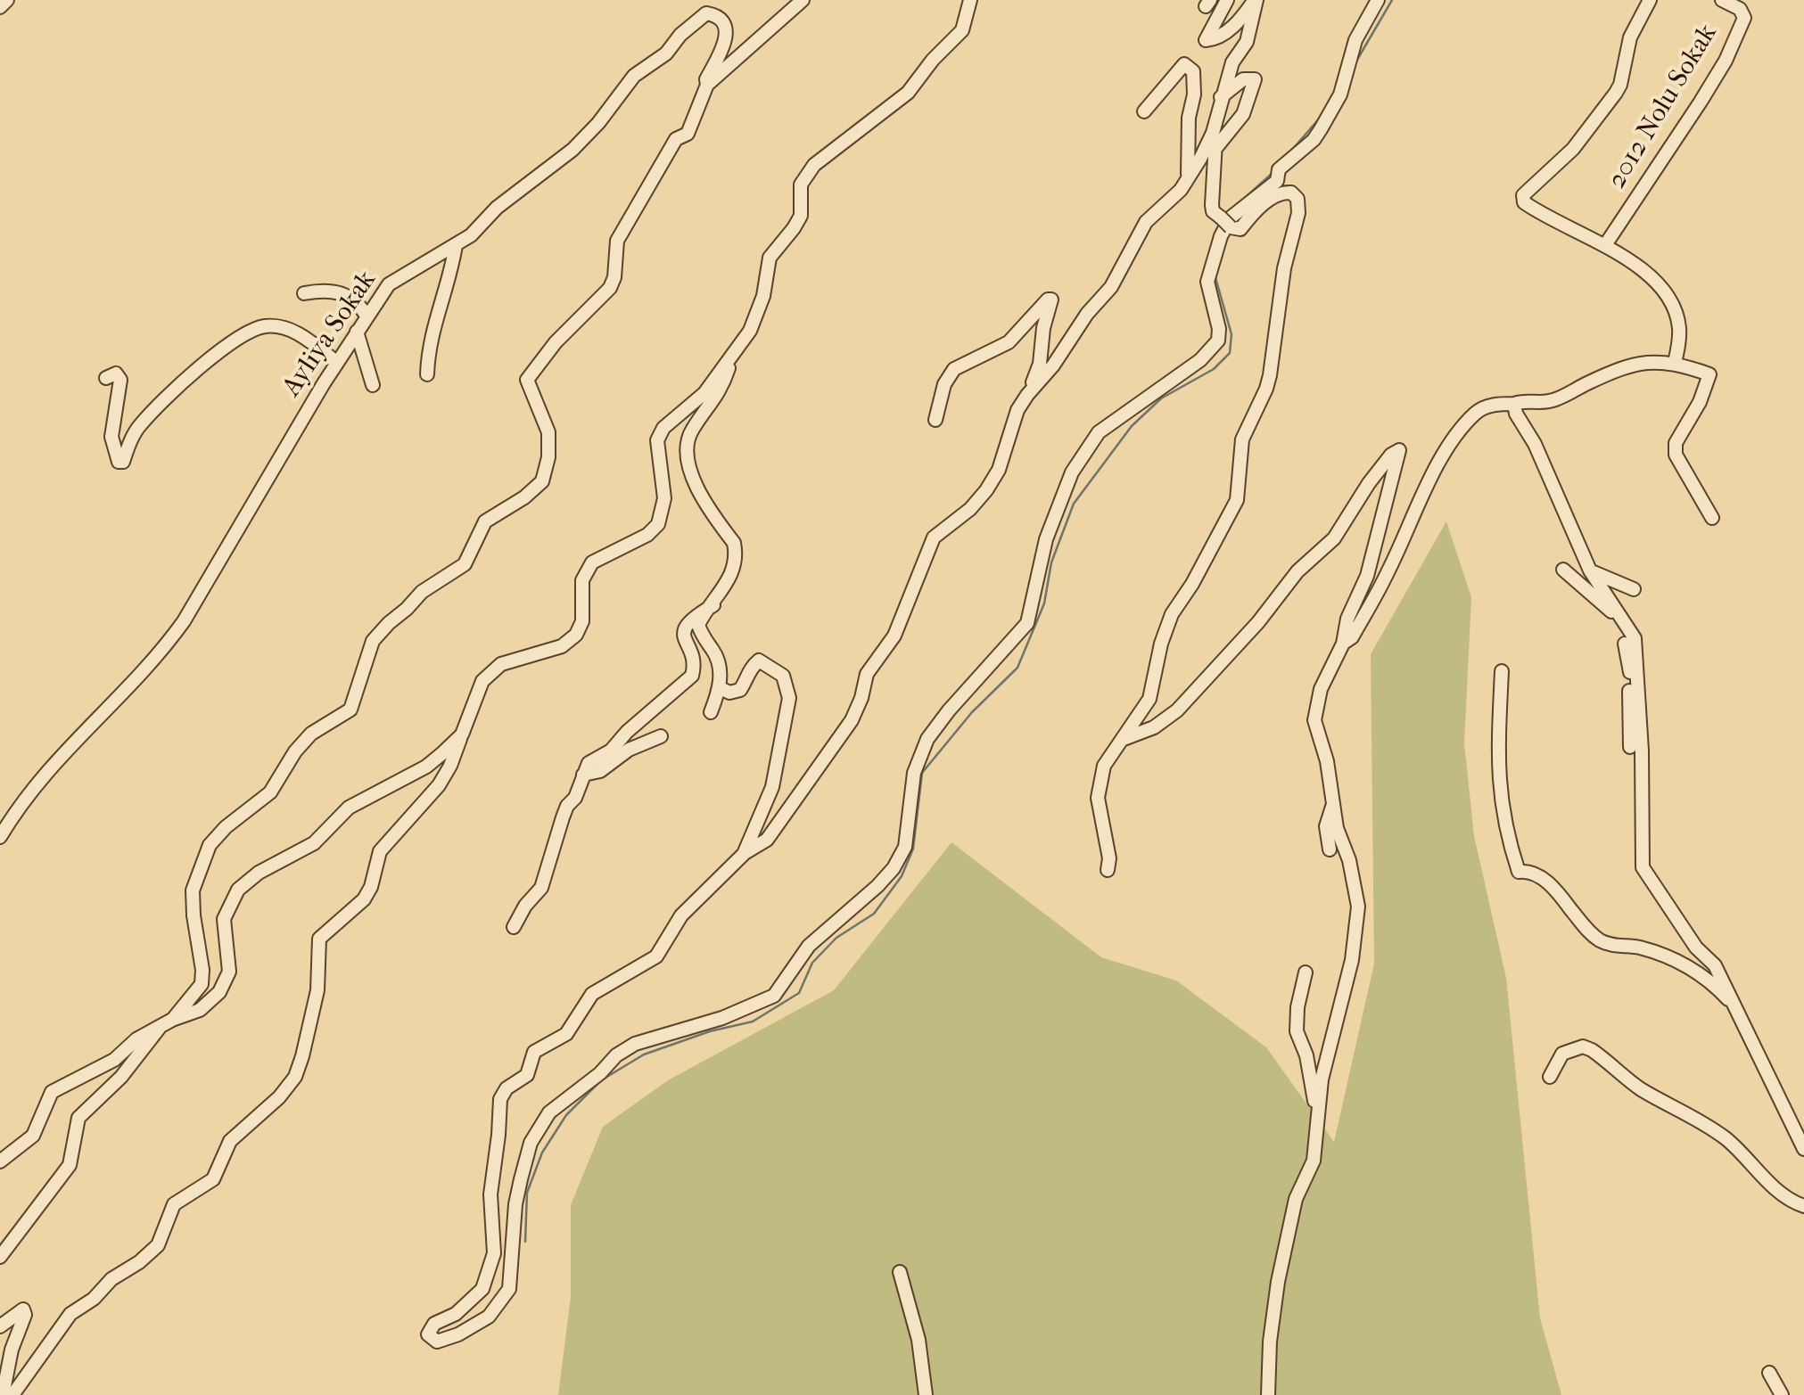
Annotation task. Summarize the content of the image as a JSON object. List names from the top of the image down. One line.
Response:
{"streets":{"street":["2012 Nolu Sokak","Ayliya Sokak"]}}
